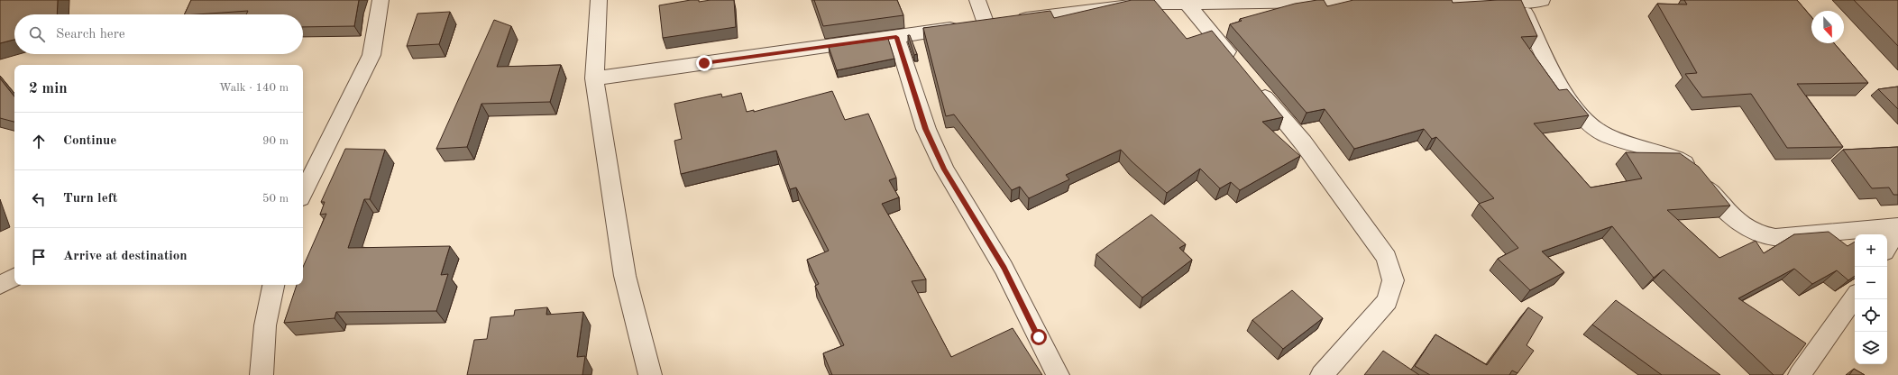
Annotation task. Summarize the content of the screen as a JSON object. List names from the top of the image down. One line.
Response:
{"north":"bottom","page":{"search":"Search here","heading":["2 min","Walk · 140 m"],"list":[["Continue","90 m"],["Turn left","50 m"],"Arrive at destination"],"map_buttons":["+","−"]}}
